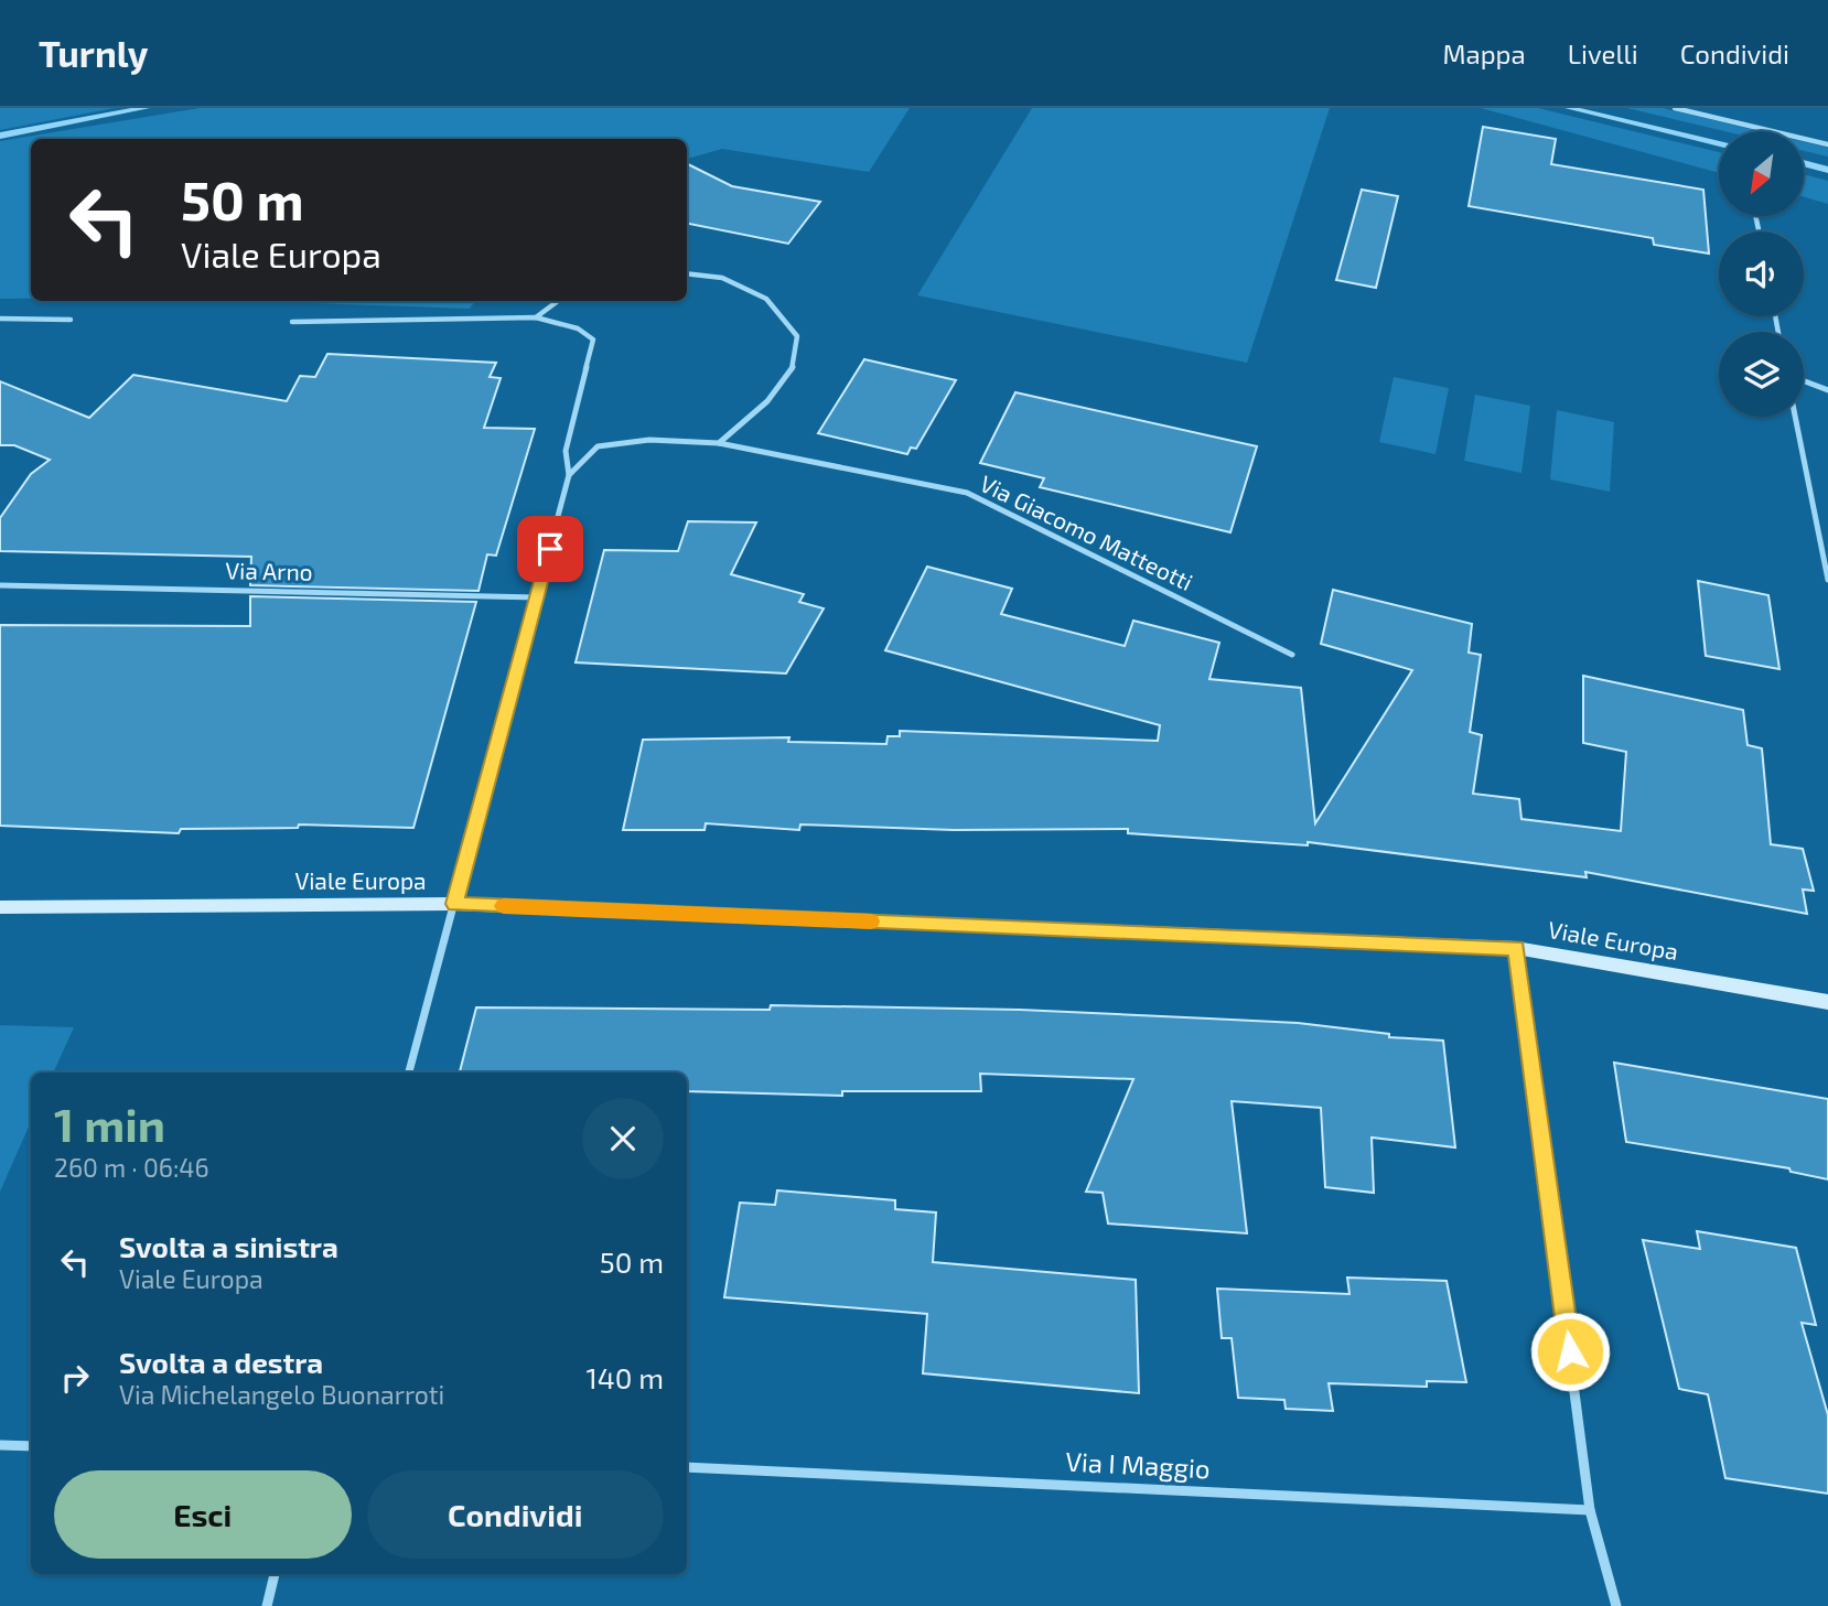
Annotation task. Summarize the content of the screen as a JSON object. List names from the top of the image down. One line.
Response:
{"streets":{"street":["Via Giacomo Matteotti","Via Arno","Viale Europa","Via I Maggio"]},"north":"bottom left","page":{"header":"Turnly","nav":["Mappa","Livelli","Condividi"],"turn":["50 m","Viale Europa"],"heading":["1 min","260 m · 06:46"],"list":[{"name":"Svolta a sinistra","note":"Viale Europa","value":"50 m"},{"name":"Svolta a destra","note":"Via Michelangelo Buonarroti","value":"140 m"}],"buttons":["Esci","Condividi"]}}
